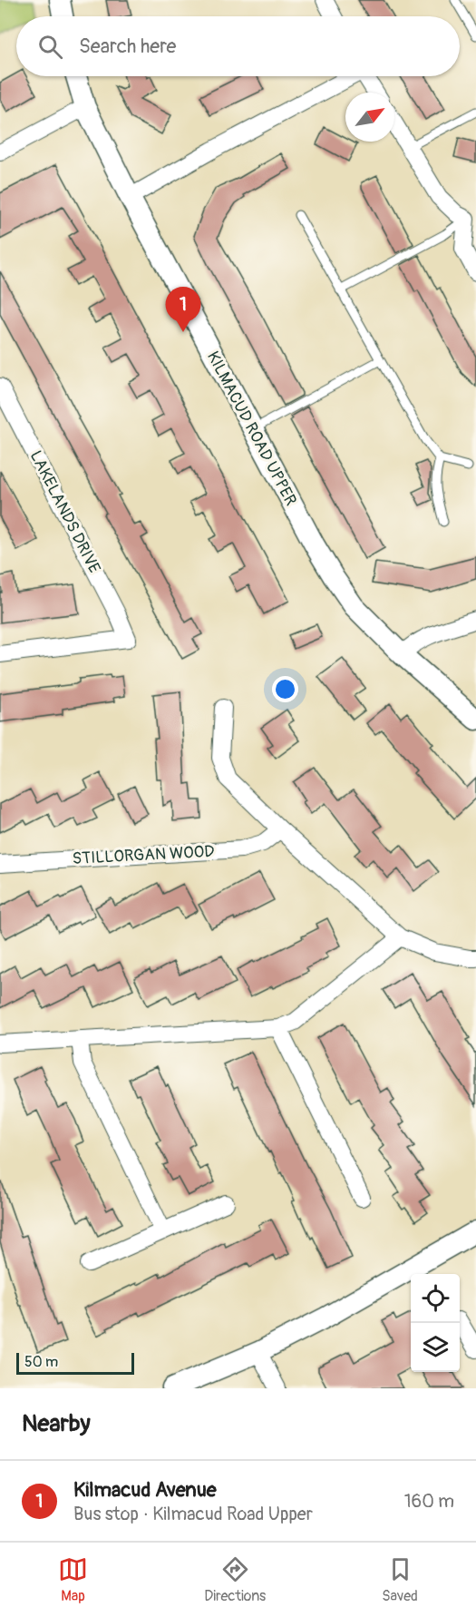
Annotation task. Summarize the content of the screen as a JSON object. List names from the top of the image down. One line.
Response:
{"streets":{"street":["KILMACUD ROAD UPPER","LAKELANDS DRIVE","STILLORGAN WOOD"]},"scale_bar":"50 m","north":"top right","page":{"search":"Search here","pins":"1","scale":"50 m","heading":"Nearby","list":[{"mark":"1","name":"Kilmacud Avenue","note":"Bus stop · Kilmacud Road Upper","value":"160 m"}],"nav":["Map","Directions","Saved"]}}
